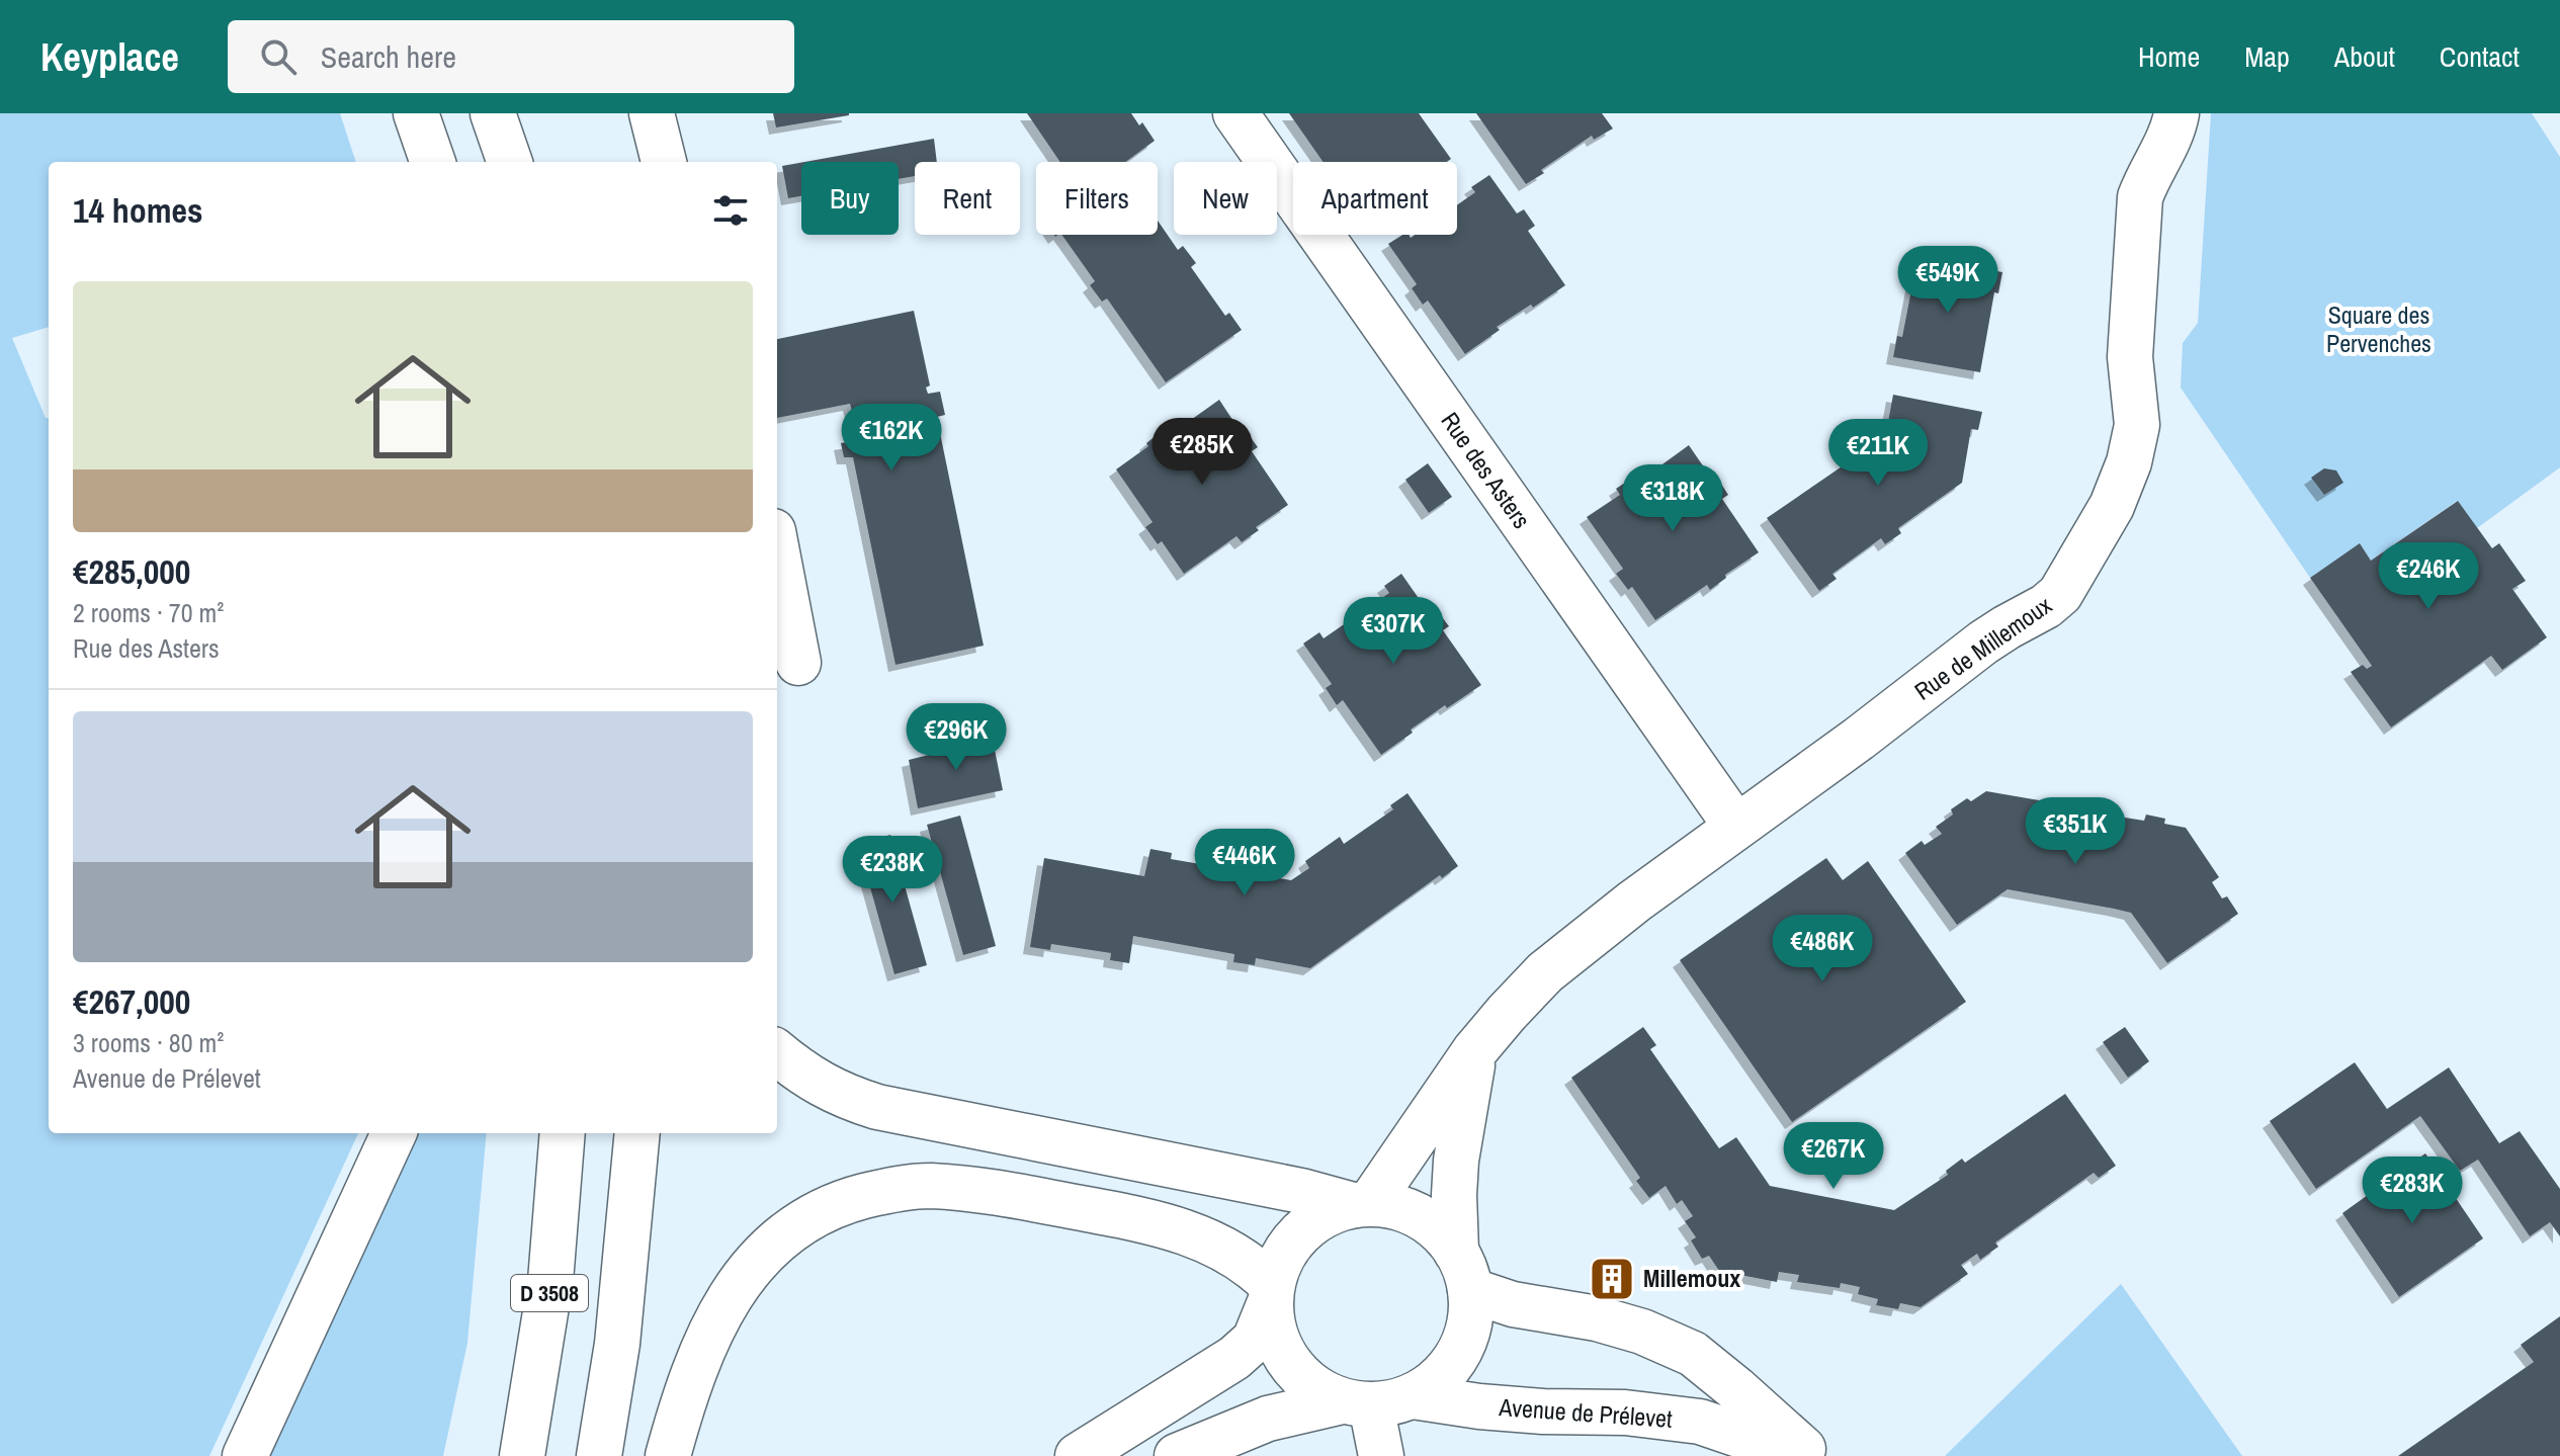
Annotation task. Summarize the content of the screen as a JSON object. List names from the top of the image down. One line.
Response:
{"streets":{"main road":["Rue des Asters","Rue de Millemoux","D 3508","Avenue de Prélevet"]},"crossings":[["Rue des Asters","Rue de Millemoux"],["Rue de Millemoux","Avenue de Prélevet"]],"parks":["Square des Pervenches"],"places":{"building":["Millemoux"]},"page":{"header":"Keyplace","search":"Search here","nav":["Home","Map","About","Contact"],"chip":["Buy","Rent","Filters","New","Apartment"],"heading":"14 homes","price":["€549K","€162K","€285K","€211K","€318K","€246K","€307K","€296K","€351K","€446K","€238K","€486K","€267K","€283K"],"list":[{"name":"€285,000","note":"2 rooms · 70 m² · Rue des Asters"},{"name":"€267,000","note":"3 rooms · 80 m² · Avenue de Prélevet"}]}}
